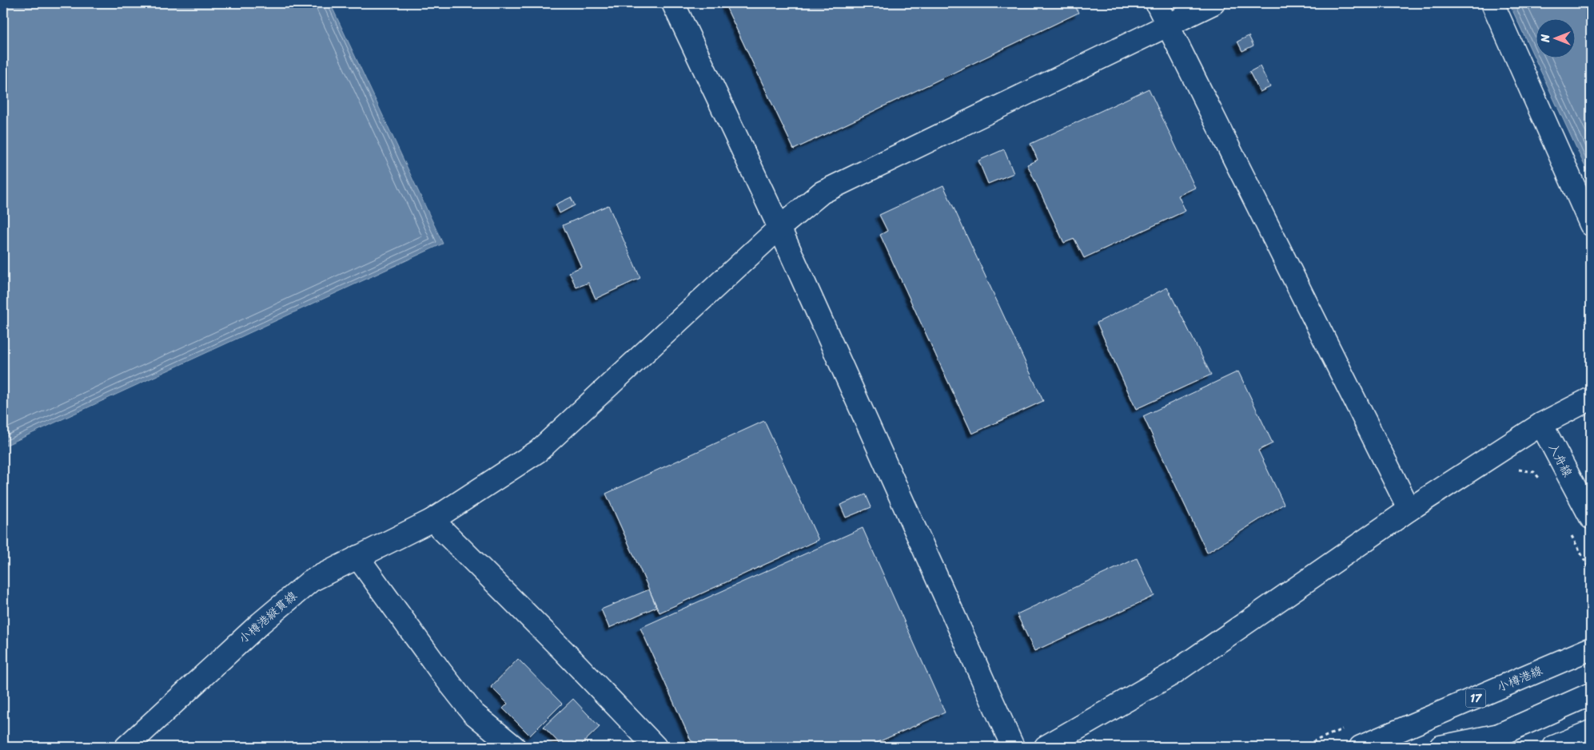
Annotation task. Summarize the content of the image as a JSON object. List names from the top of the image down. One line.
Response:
{"streets":{"street":["入舟線","小樽港縦貫線","小樽港線","17"]},"north":"left"}
